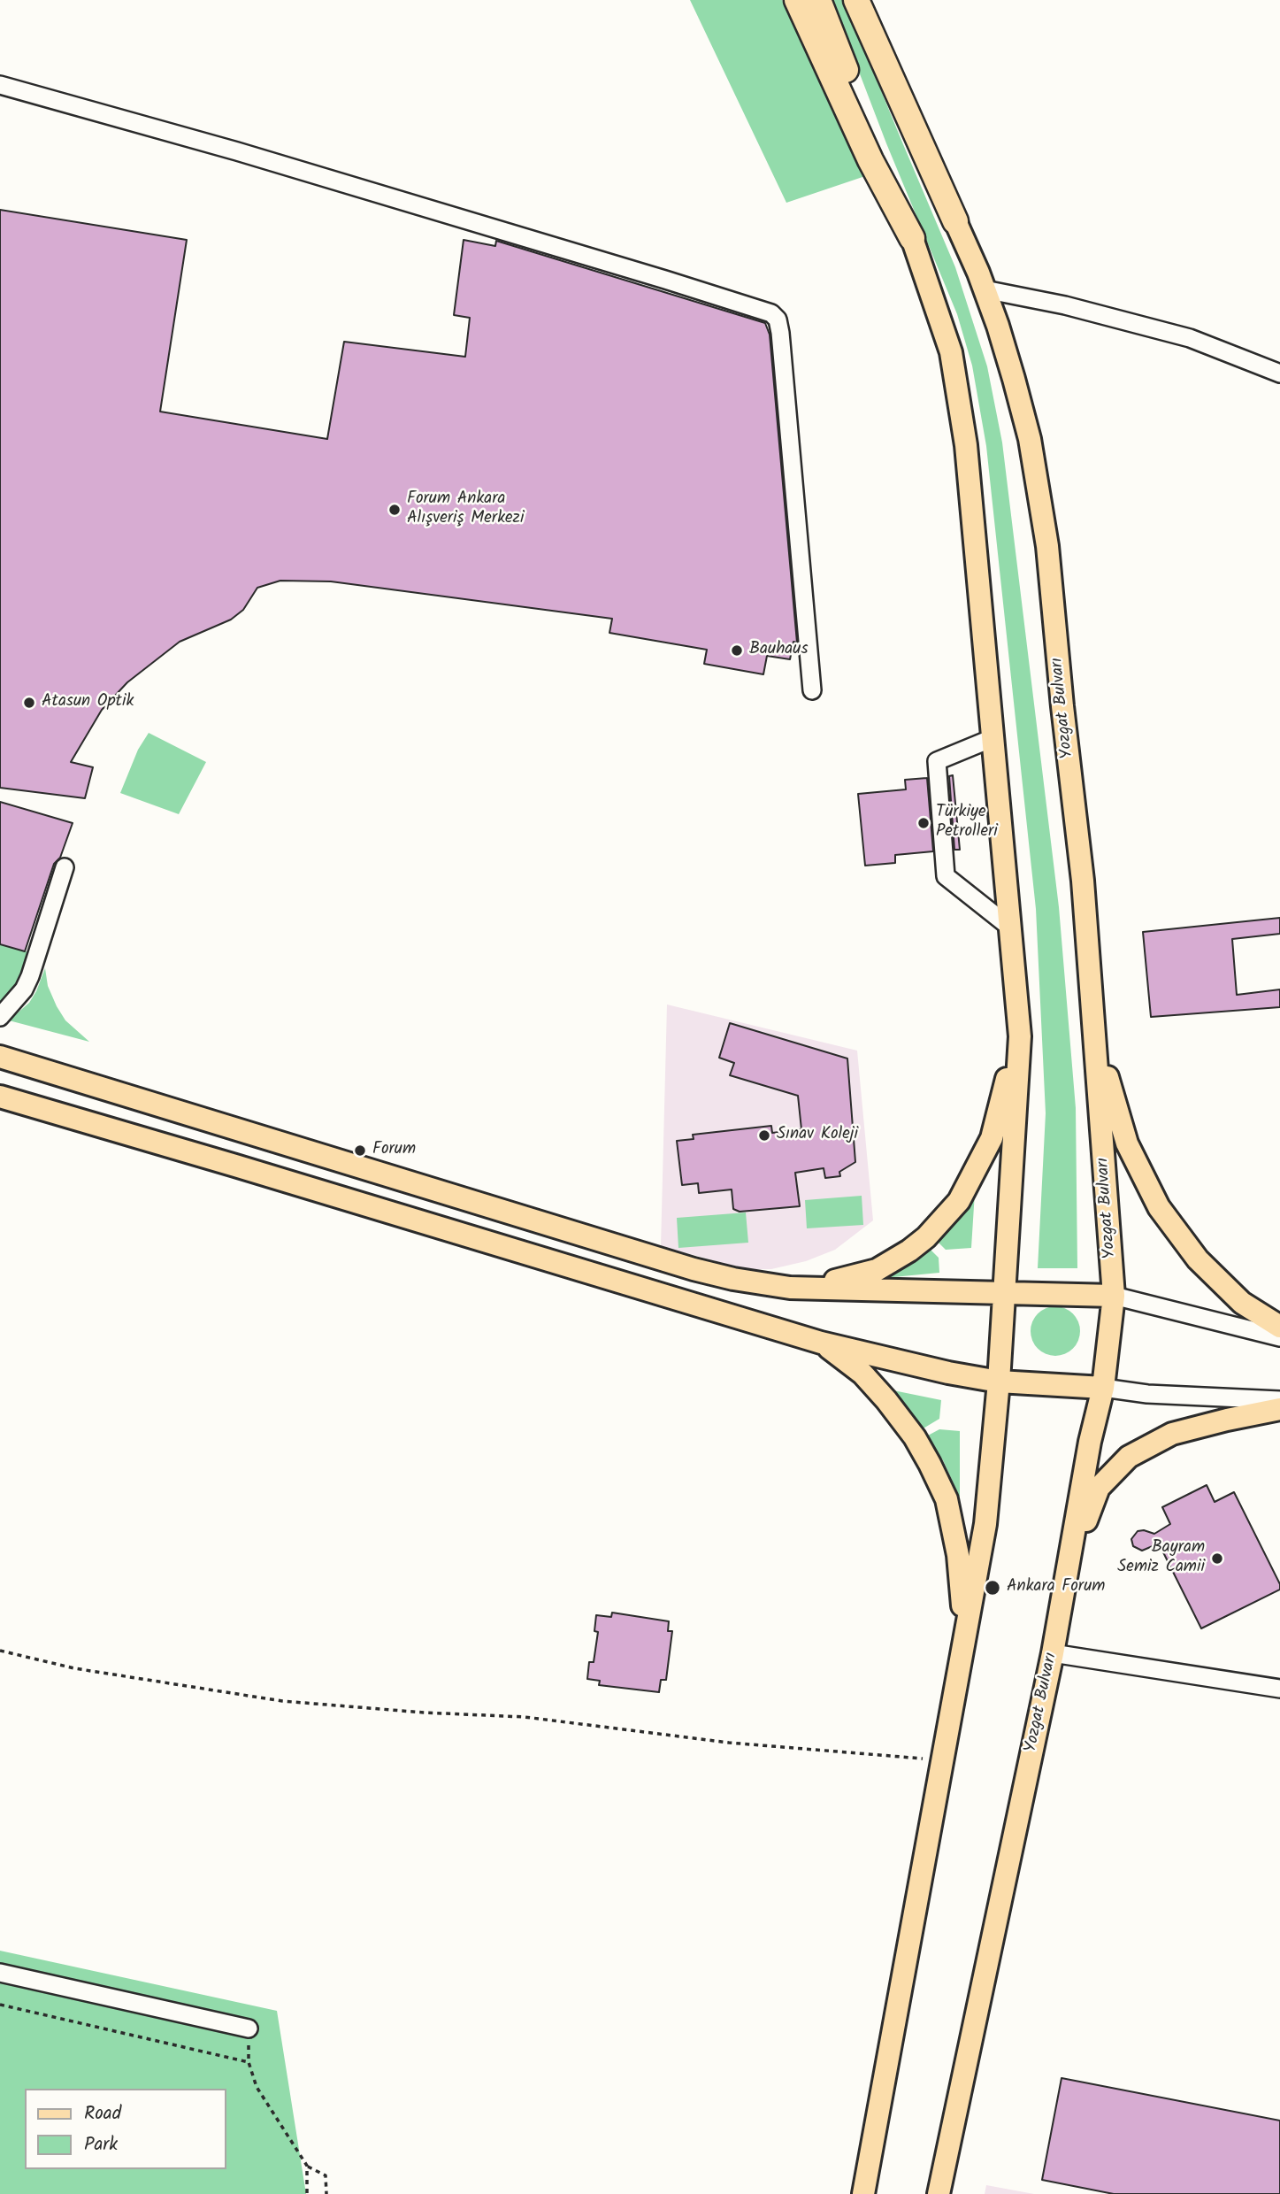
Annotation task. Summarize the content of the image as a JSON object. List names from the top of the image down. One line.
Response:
{"streets":{"main road":["Yozgat Bulvarı"]},"places":["Forum Ankara Alışveriş Merkezi","Bauhaus","Atasun Optik","Türkiye Petrolleri","Sınav Koleji","Forum","Bayram Semiz Camii","Ankara Forum"],"legend":["Road","Park"]}
